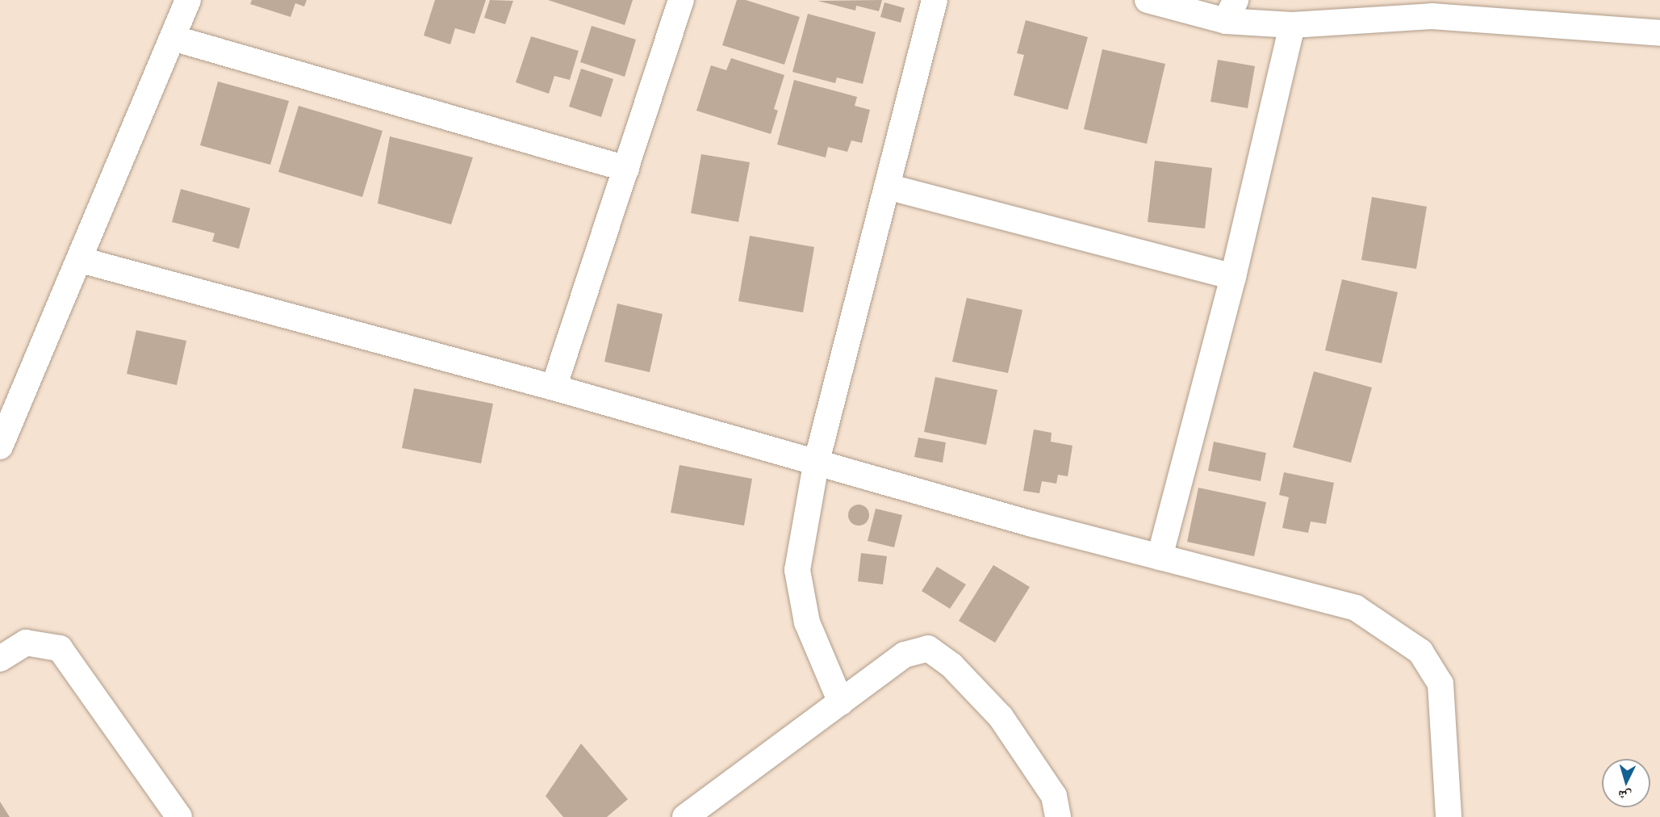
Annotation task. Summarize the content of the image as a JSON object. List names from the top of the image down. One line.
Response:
{"north":"bottom"}
